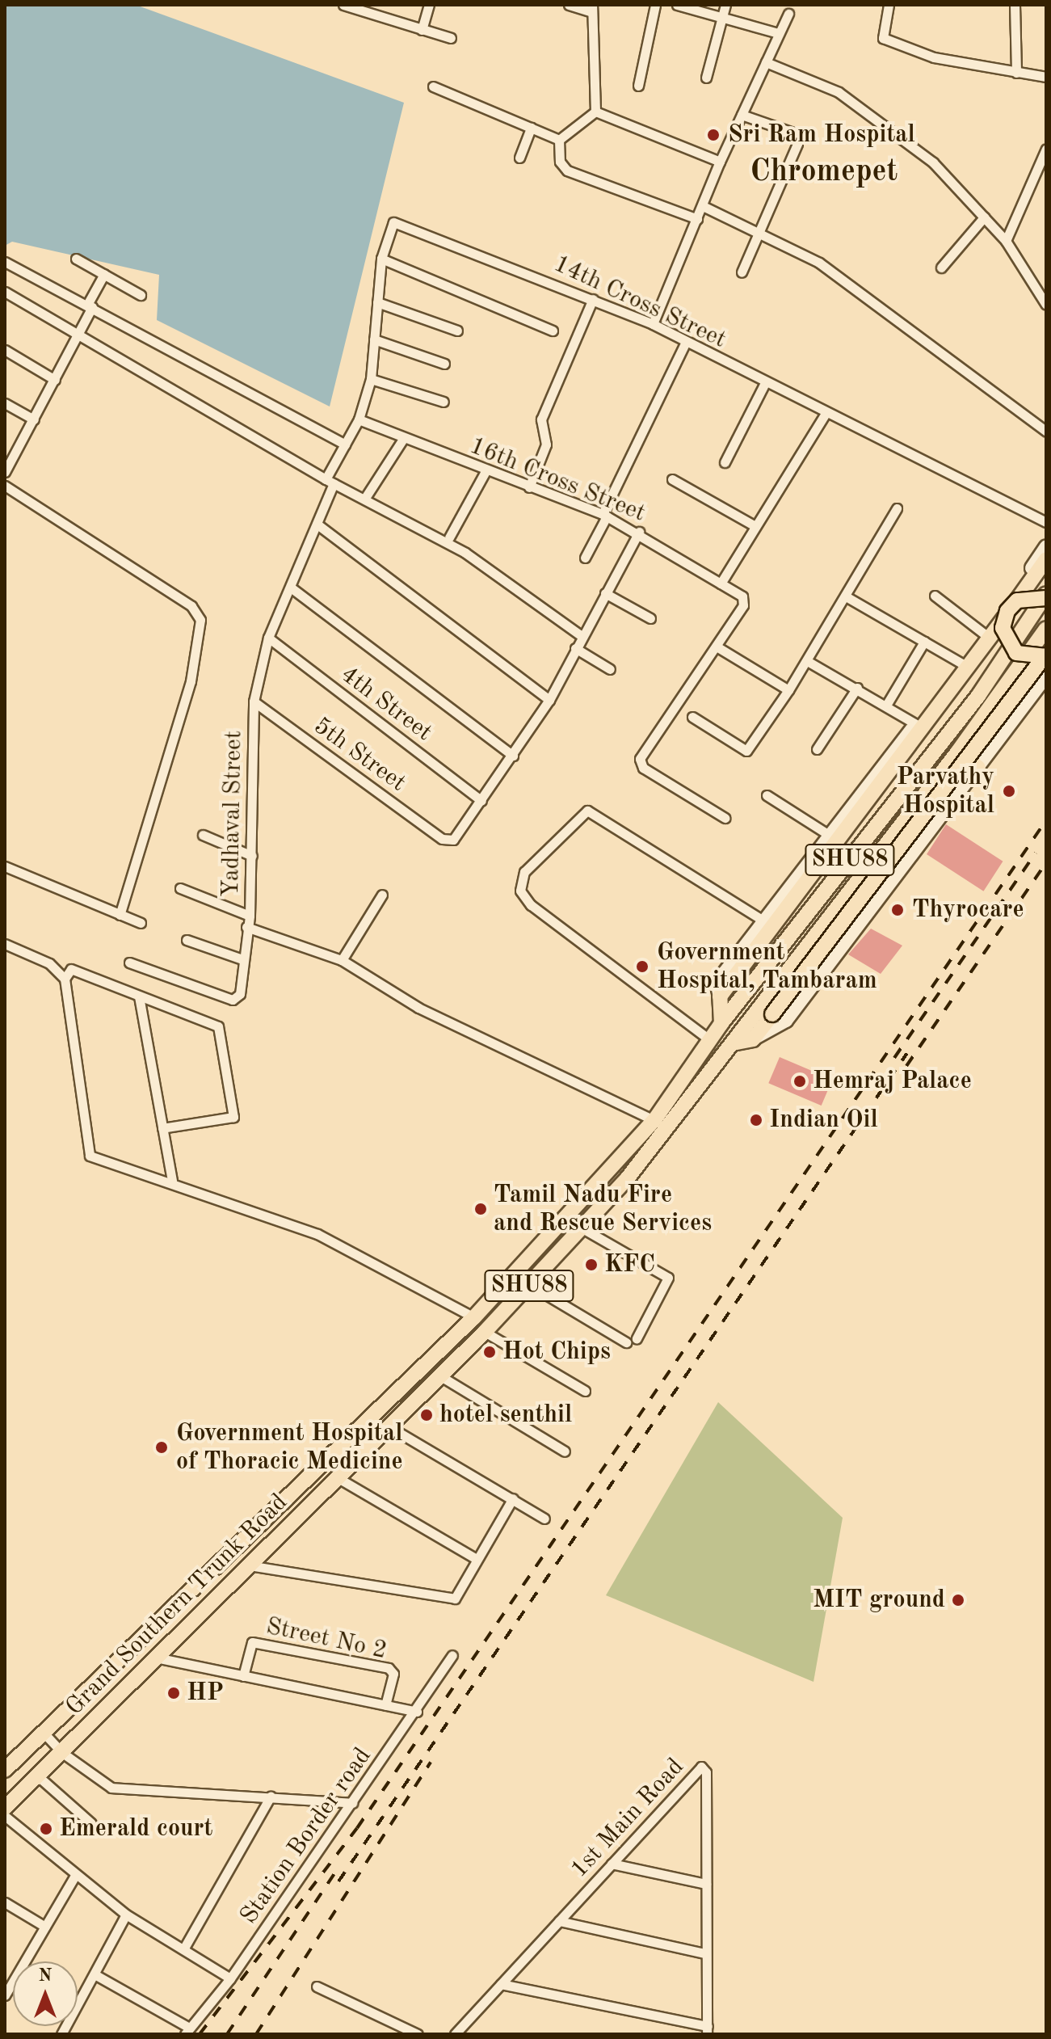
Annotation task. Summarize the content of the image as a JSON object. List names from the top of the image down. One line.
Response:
{"streets":{"main road":["SHU88","Grand Southern Trunk Road"],"street":["14th Cross Street","16th Cross Street","4th Street","5th Street","Yadhaval Street","Street No 2","1st Main Road","Station Border road"]},"crossings":[["14th Cross Street","16th Cross Street"],["14th Cross Street","Yadhaval Street"],["4th Street","5th Street"],["4th Street","Yadhaval Street"],["5th Street","Yadhaval Street"]],"districts":["Chromepet"],"places":["Sri Ram Hospital","Parvathy Hospital","Thyrocare","Government Hospital, Tambaram","Hemraj Palace","Indian Oil","Tamil Nadu Fire and Rescue Services","KFC","Hot Chips","hotel senthil","Government Hospital of Thoracic Medicine","MIT ground","HP","Emerald court"],"north":"top"}
